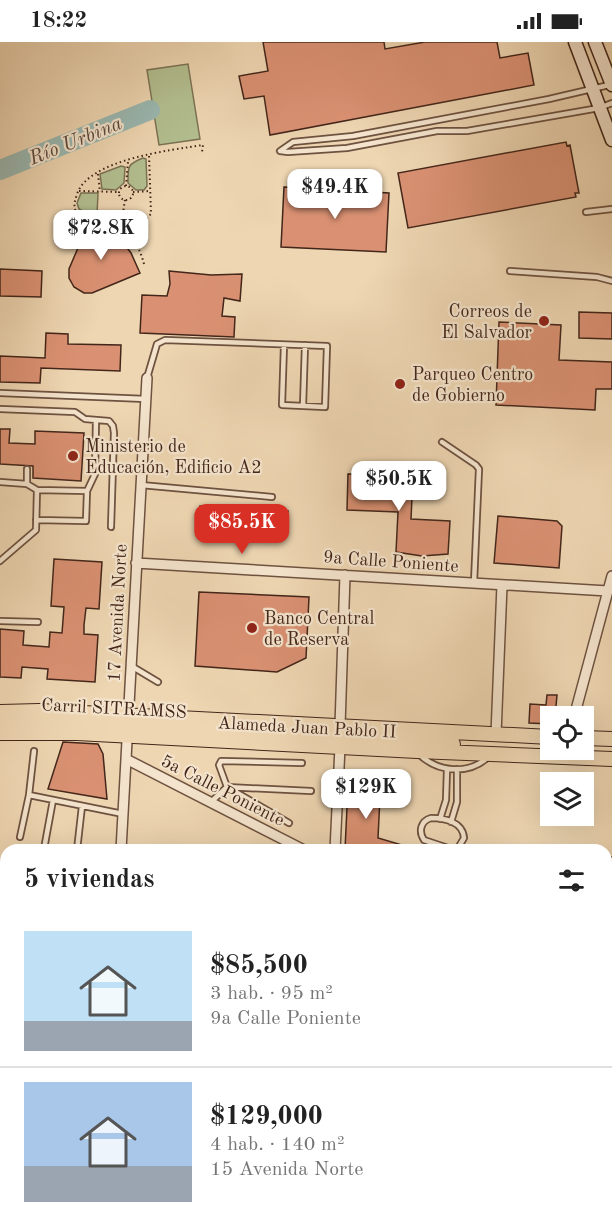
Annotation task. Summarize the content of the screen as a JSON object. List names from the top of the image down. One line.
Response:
{"streets":{"main road":["Carril SITRAMSS","Alameda Juan Pablo II"],"street":["9a Calle Poniente","17 Avenida Norte","5a Calle Poniente"]},"crossings":[["9a Calle Poniente","17 Avenida Norte"],["17 Avenida Norte","Carril SITRAMSS"],["17 Avenida Norte","Alameda Juan Pablo II"],["17 Avenida Norte","5a Calle Poniente"],["Carril SITRAMSS","Alameda Juan Pablo II"]],"water":["Río Urbina"],"places":["Correos de El Salvador","Parqueo Centro de Gobierno","Ministerio de Educación, Edificio A2","Banco Central de Reserva"],"page":{"status":"18:22","price":["$49.4K","$72.8K","$50.5K","$85.5K","$129K"],"heading":"5 viviendas","list":[{"name":"$85,500","note":"3 hab. · 95 m² · 9a Calle Poniente"},{"name":"$129,000","note":"4 hab. · 140 m² · 15 Avenida Norte"}]}}
